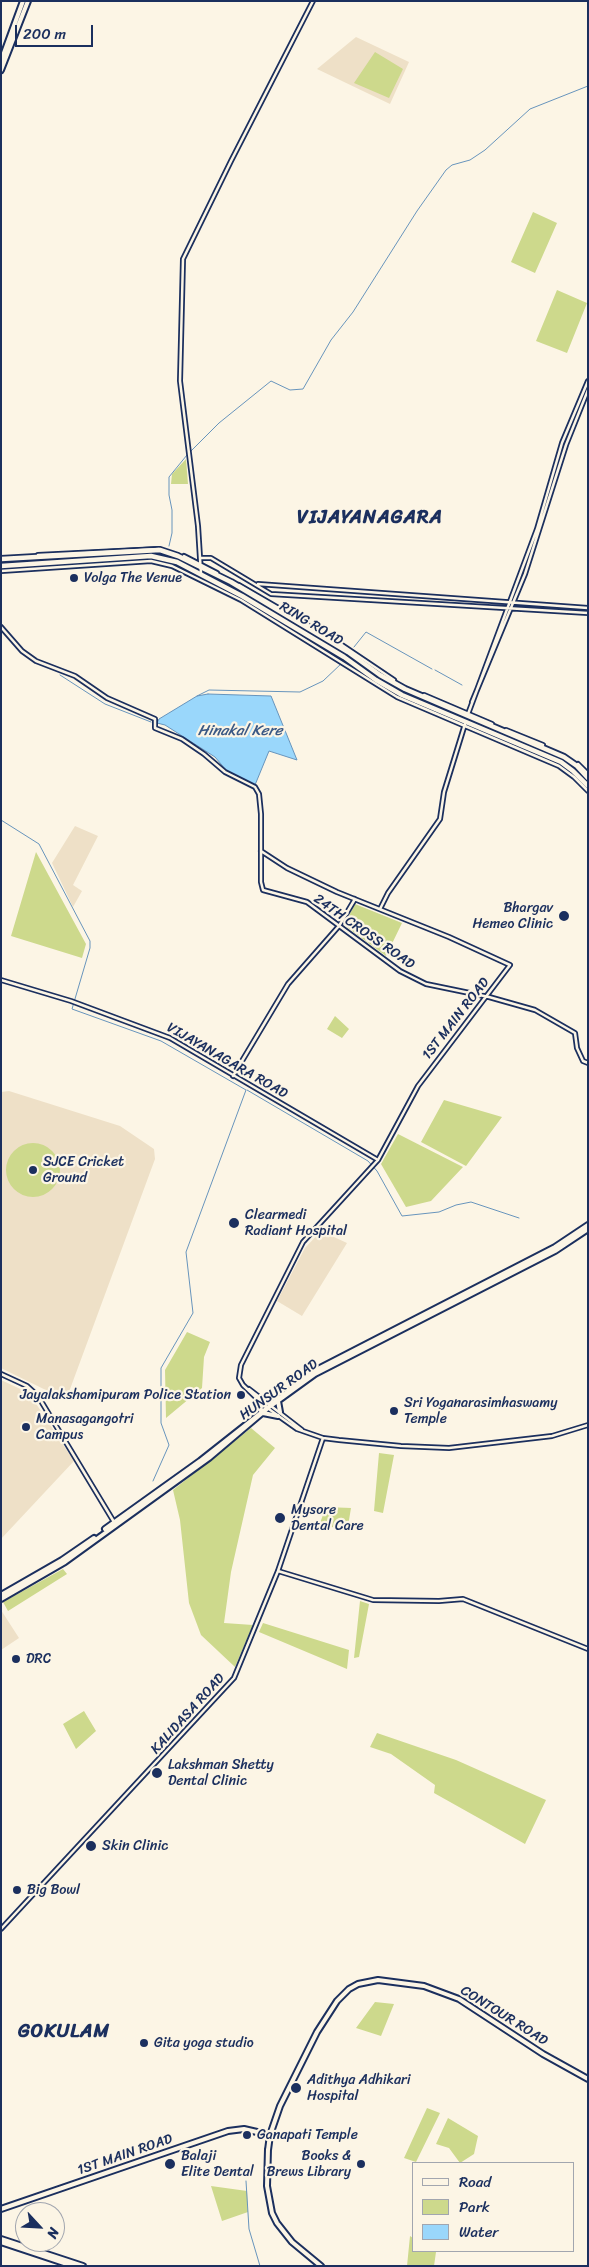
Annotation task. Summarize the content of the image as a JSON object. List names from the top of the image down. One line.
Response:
{"streets":{"highway":["RING ROAD"],"main road":["1ST MAIN ROAD","HUNSUR ROAD","CONTOUR ROAD"],"street":["24TH CROSS ROAD","VIJAYANAGARA ROAD","KALIDASA ROAD"]},"crossings":[["24TH CROSS ROAD","1ST MAIN ROAD"],["1ST MAIN ROAD","VIJAYANAGARA ROAD"],["1ST MAIN ROAD","CONTOUR ROAD"]],"districts":["VIJAYANAGARA","GOKULAM"],"water":["Hinakal Kere"],"places":["Volga The Venue","Bhargav Hemeo Clinic","SJCE Cricket Ground","Clearmedi Radiant Hospital","Jayalakshamipuram Police Station","Sri Yoganarasimhaswamy Temple","Manasagangotri Campus","Mysore Dental Care","DRC","Lakshman Shetty Dental Clinic","Skin Clinic","Big Bowl","Gita yoga studio","Adithya Adhikari Hospital","Ganapati Temple","Balaji Elite Dental","Books & Brews Library"],"legend":["Road","Park","Water"],"scale_bar":"200 m","north":"bottom right"}
